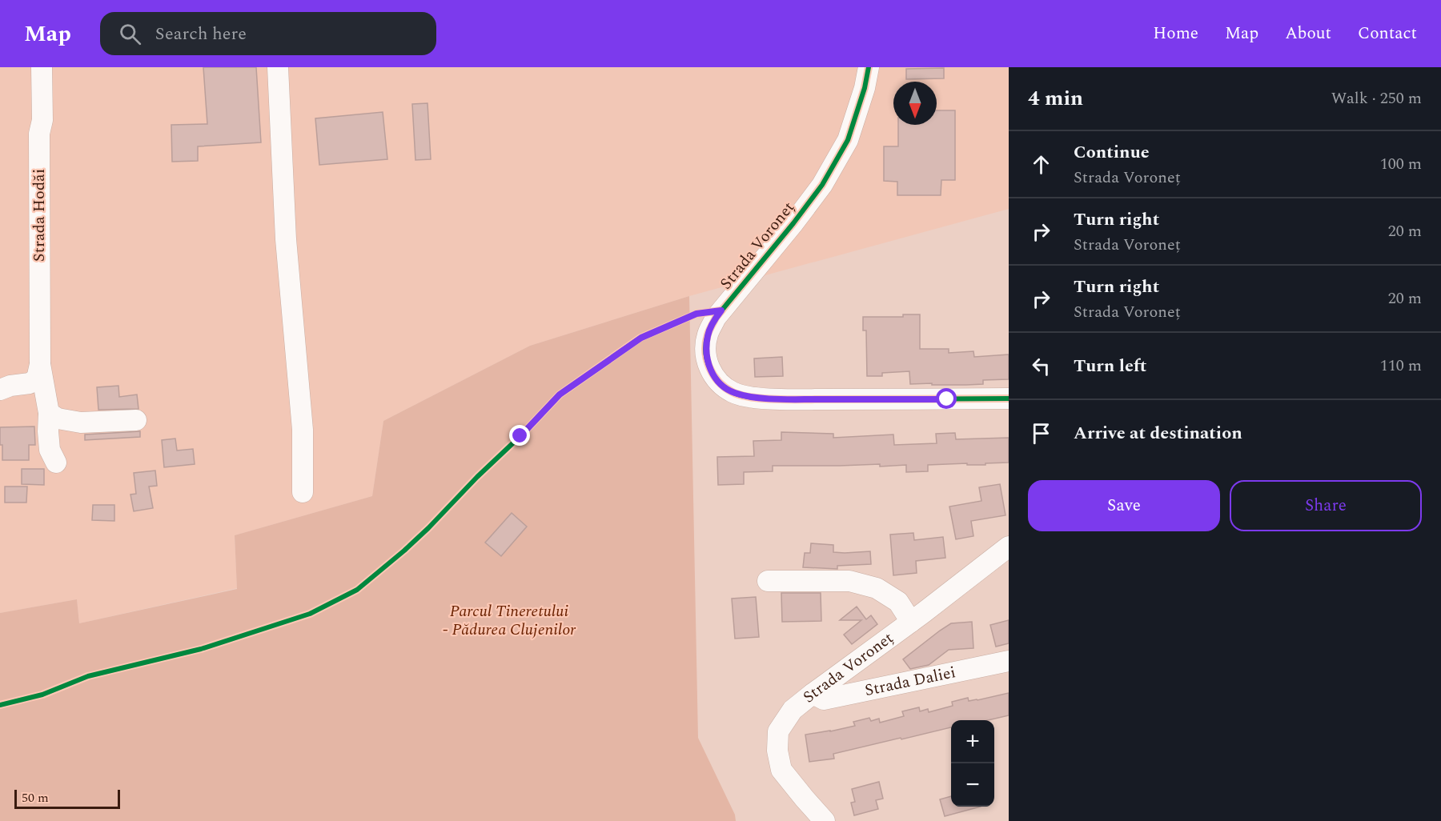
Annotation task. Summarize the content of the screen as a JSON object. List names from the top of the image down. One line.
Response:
{"streets":{"street":["Strada Hodăi","Strada Voroneț","Strada Daliei"]},"crossings":[["Strada Voroneț","Strada Daliei"]],"parks":["Parcul Tineretului - Pădurea Clujenilor"],"scale_bar":"50 m","north":"bottom","page":{"header":"Map","search":"Search here","nav":["Home","Map","About","Contact"],"heading":["4 min","Walk · 250 m"],"list":[["Continue","Strada Voroneț","100 m"],["Turn right","Strada Voroneț","20 m"],["Turn right","Strada Voroneț","20 m"],["Turn left","110 m"],"Arrive at destination"],"buttons":["Save","Share"],"map_buttons":["+","−"],"scale":"50 m"}}
